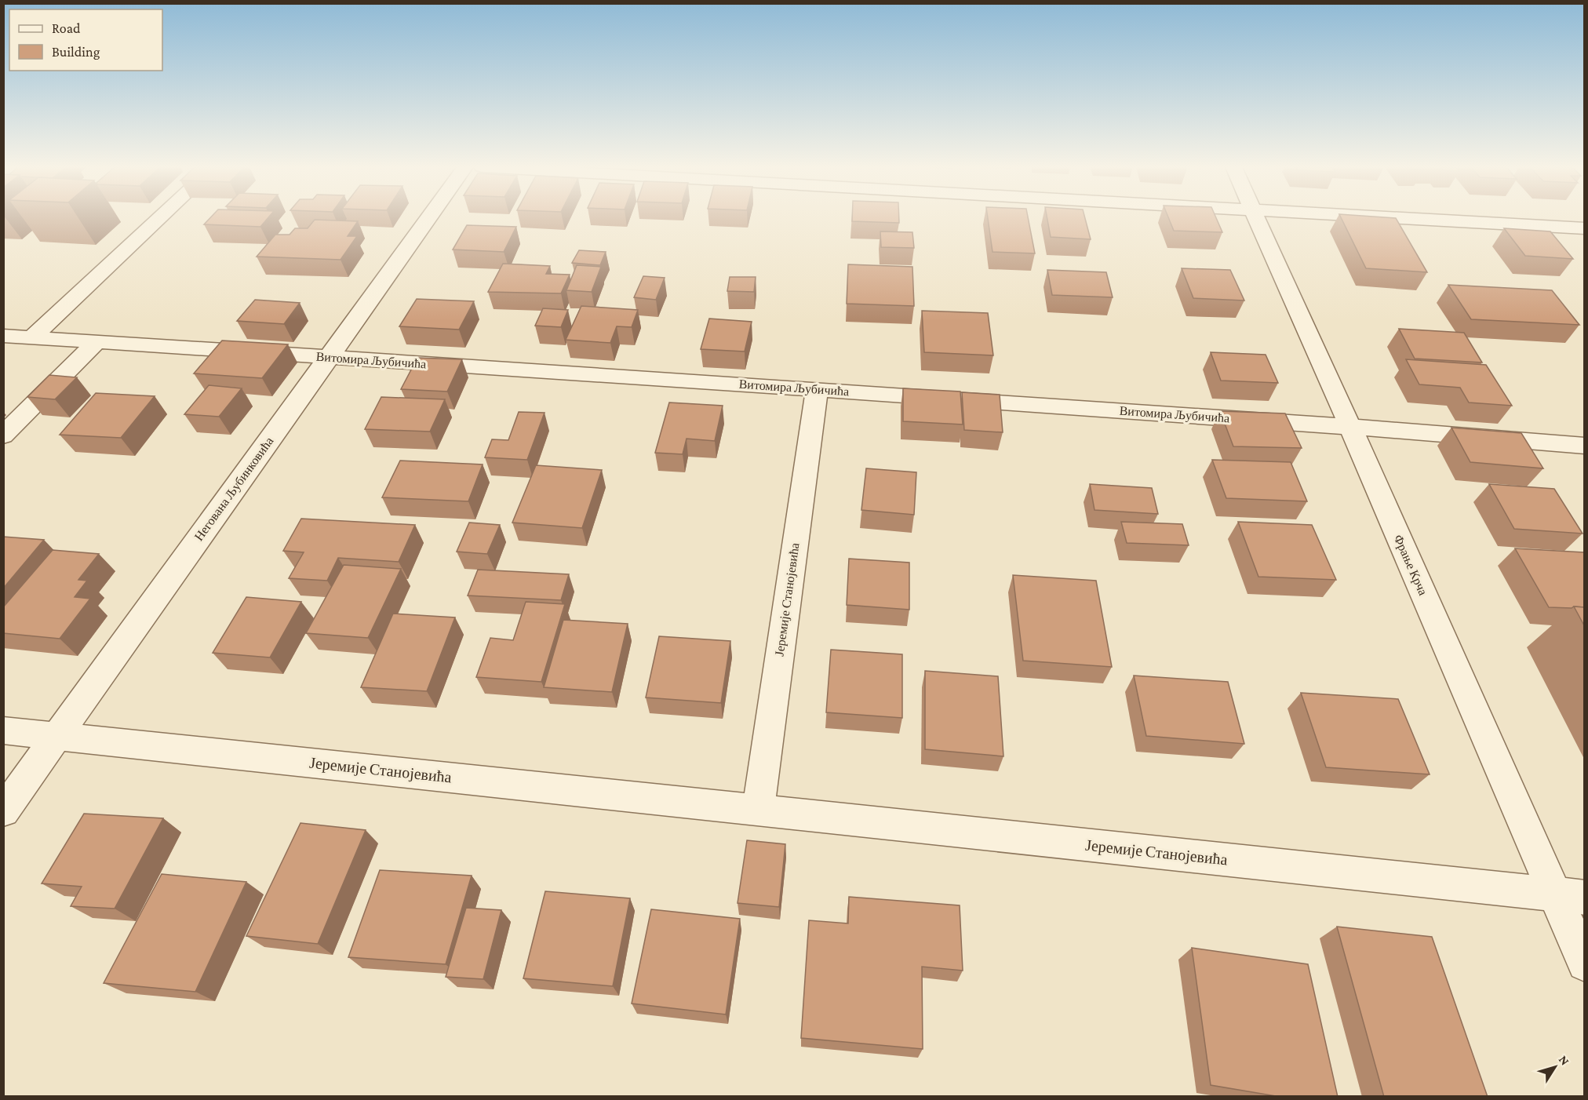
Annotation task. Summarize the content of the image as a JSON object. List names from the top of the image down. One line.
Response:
{"streets":{"street":["Витомира Љубичића","Негована Љубинковића","Фрање Крча","Јеремије Станојевића"]},"crossings":[["Витомира Љубичића","Негована Љубинковића"],["Витомира Љубичића","Фрање Крча"],["Витомира Љубичића","Јеремије Станојевића"],["Негована Љубинковића","Јеремије Станојевића"],["Фрање Крча","Јеремије Станојевића"]],"legend":["Road","Building"],"north":"top right"}
